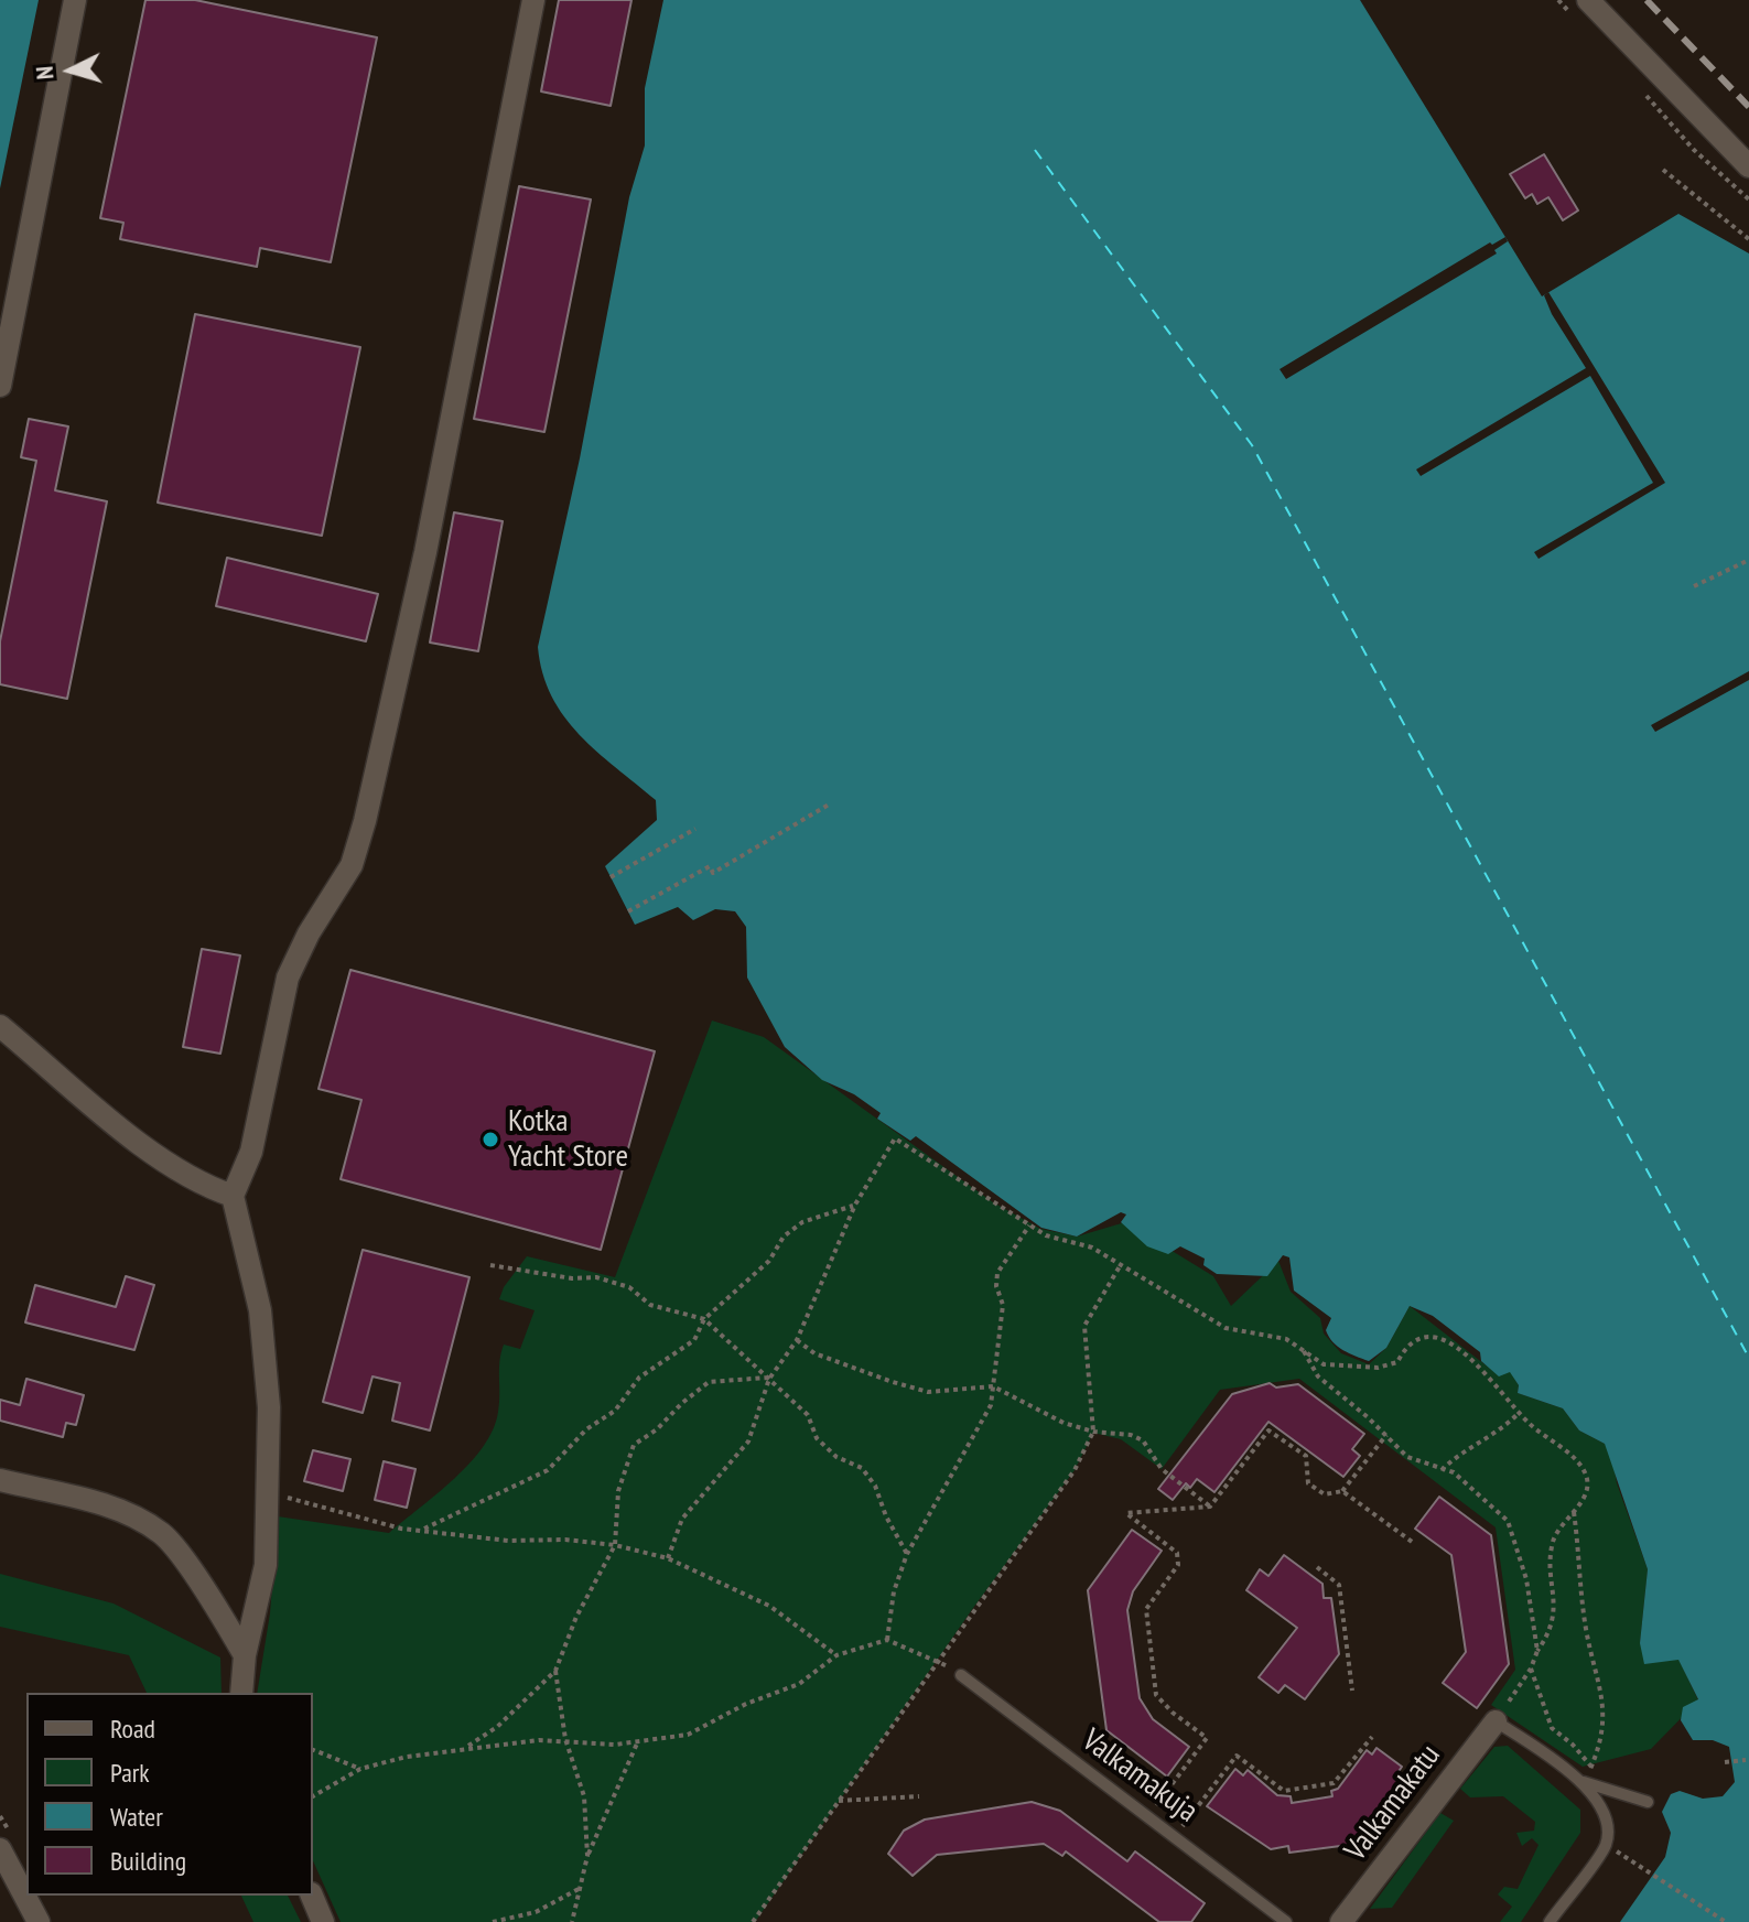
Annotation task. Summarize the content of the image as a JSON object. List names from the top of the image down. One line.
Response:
{"streets":{"street":["Valkamakatu"],"lane":["Valkamakuja"]},"places":["Kotka Yacht Store"],"legend":["Road","Park","Water","Building"],"north":"left"}
